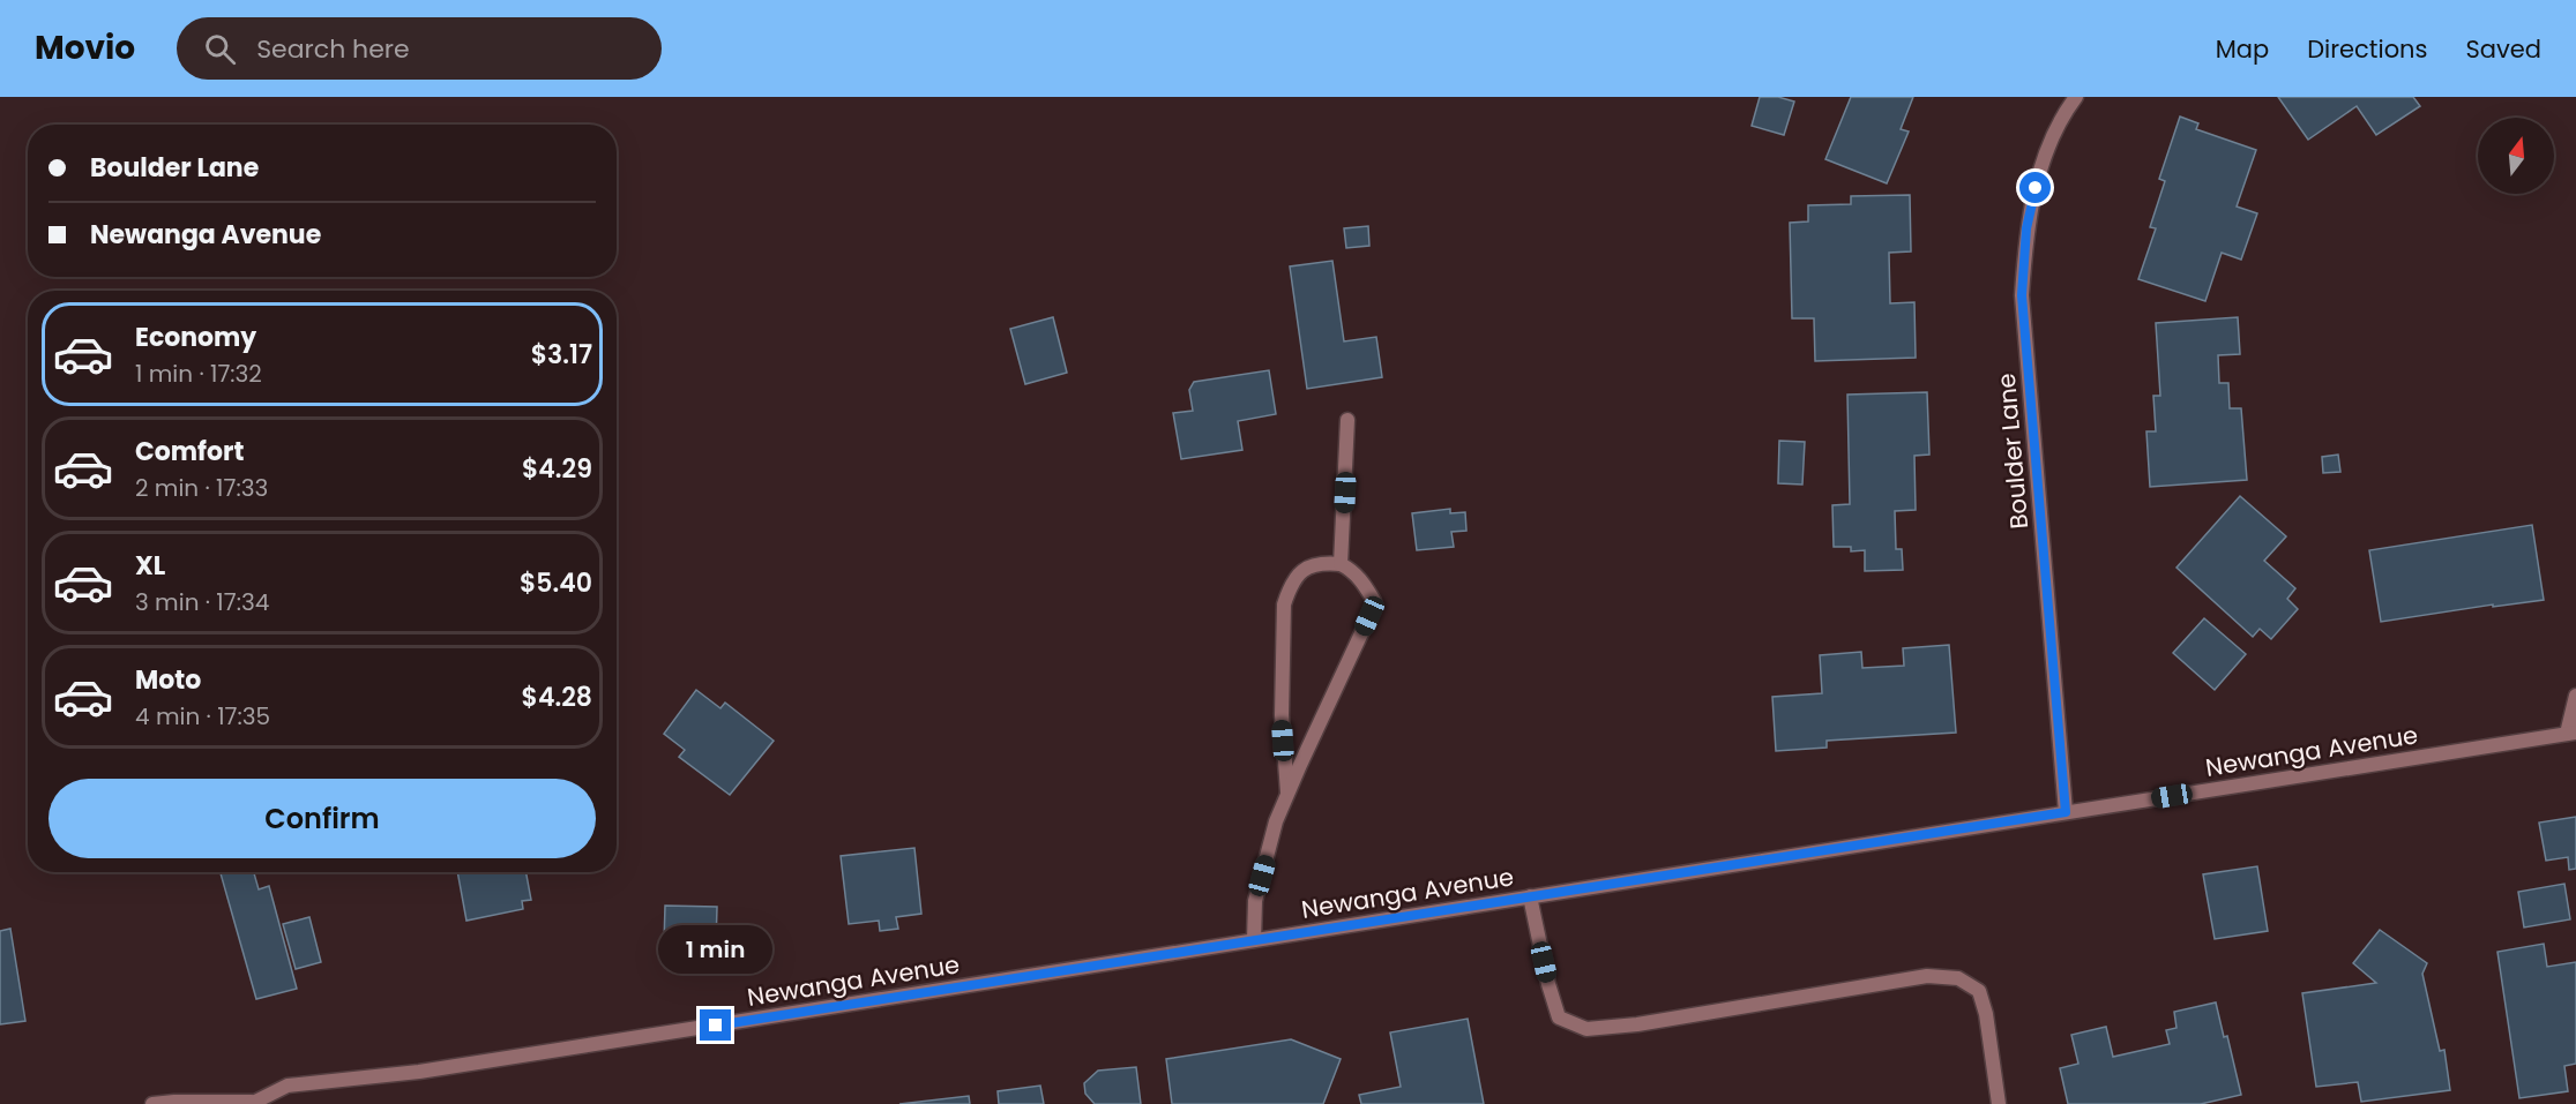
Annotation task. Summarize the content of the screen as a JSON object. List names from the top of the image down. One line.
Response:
{"streets":{"street":["Boulder Lane","Newanga Avenue"]},"crossings":[["Boulder Lane","Newanga Avenue"]],"north":"top","page":{"header":"Movio","search":"Search here","nav":["Map","Directions","Saved"],"banner":["Boulder Lane","Newanga Avenue"],"list":[{"name":"Economy","note":"1 min · 17:32","value":"$3.17"},{"name":"Comfort","note":"2 min · 17:33","value":"$4.29"},{"name":"XL","note":"3 min · 17:34","value":"$5.40"},{"name":"Moto","note":"4 min · 17:35","value":"$4.28"}],"buttons":"Confirm","bubble":"1 min"}}
